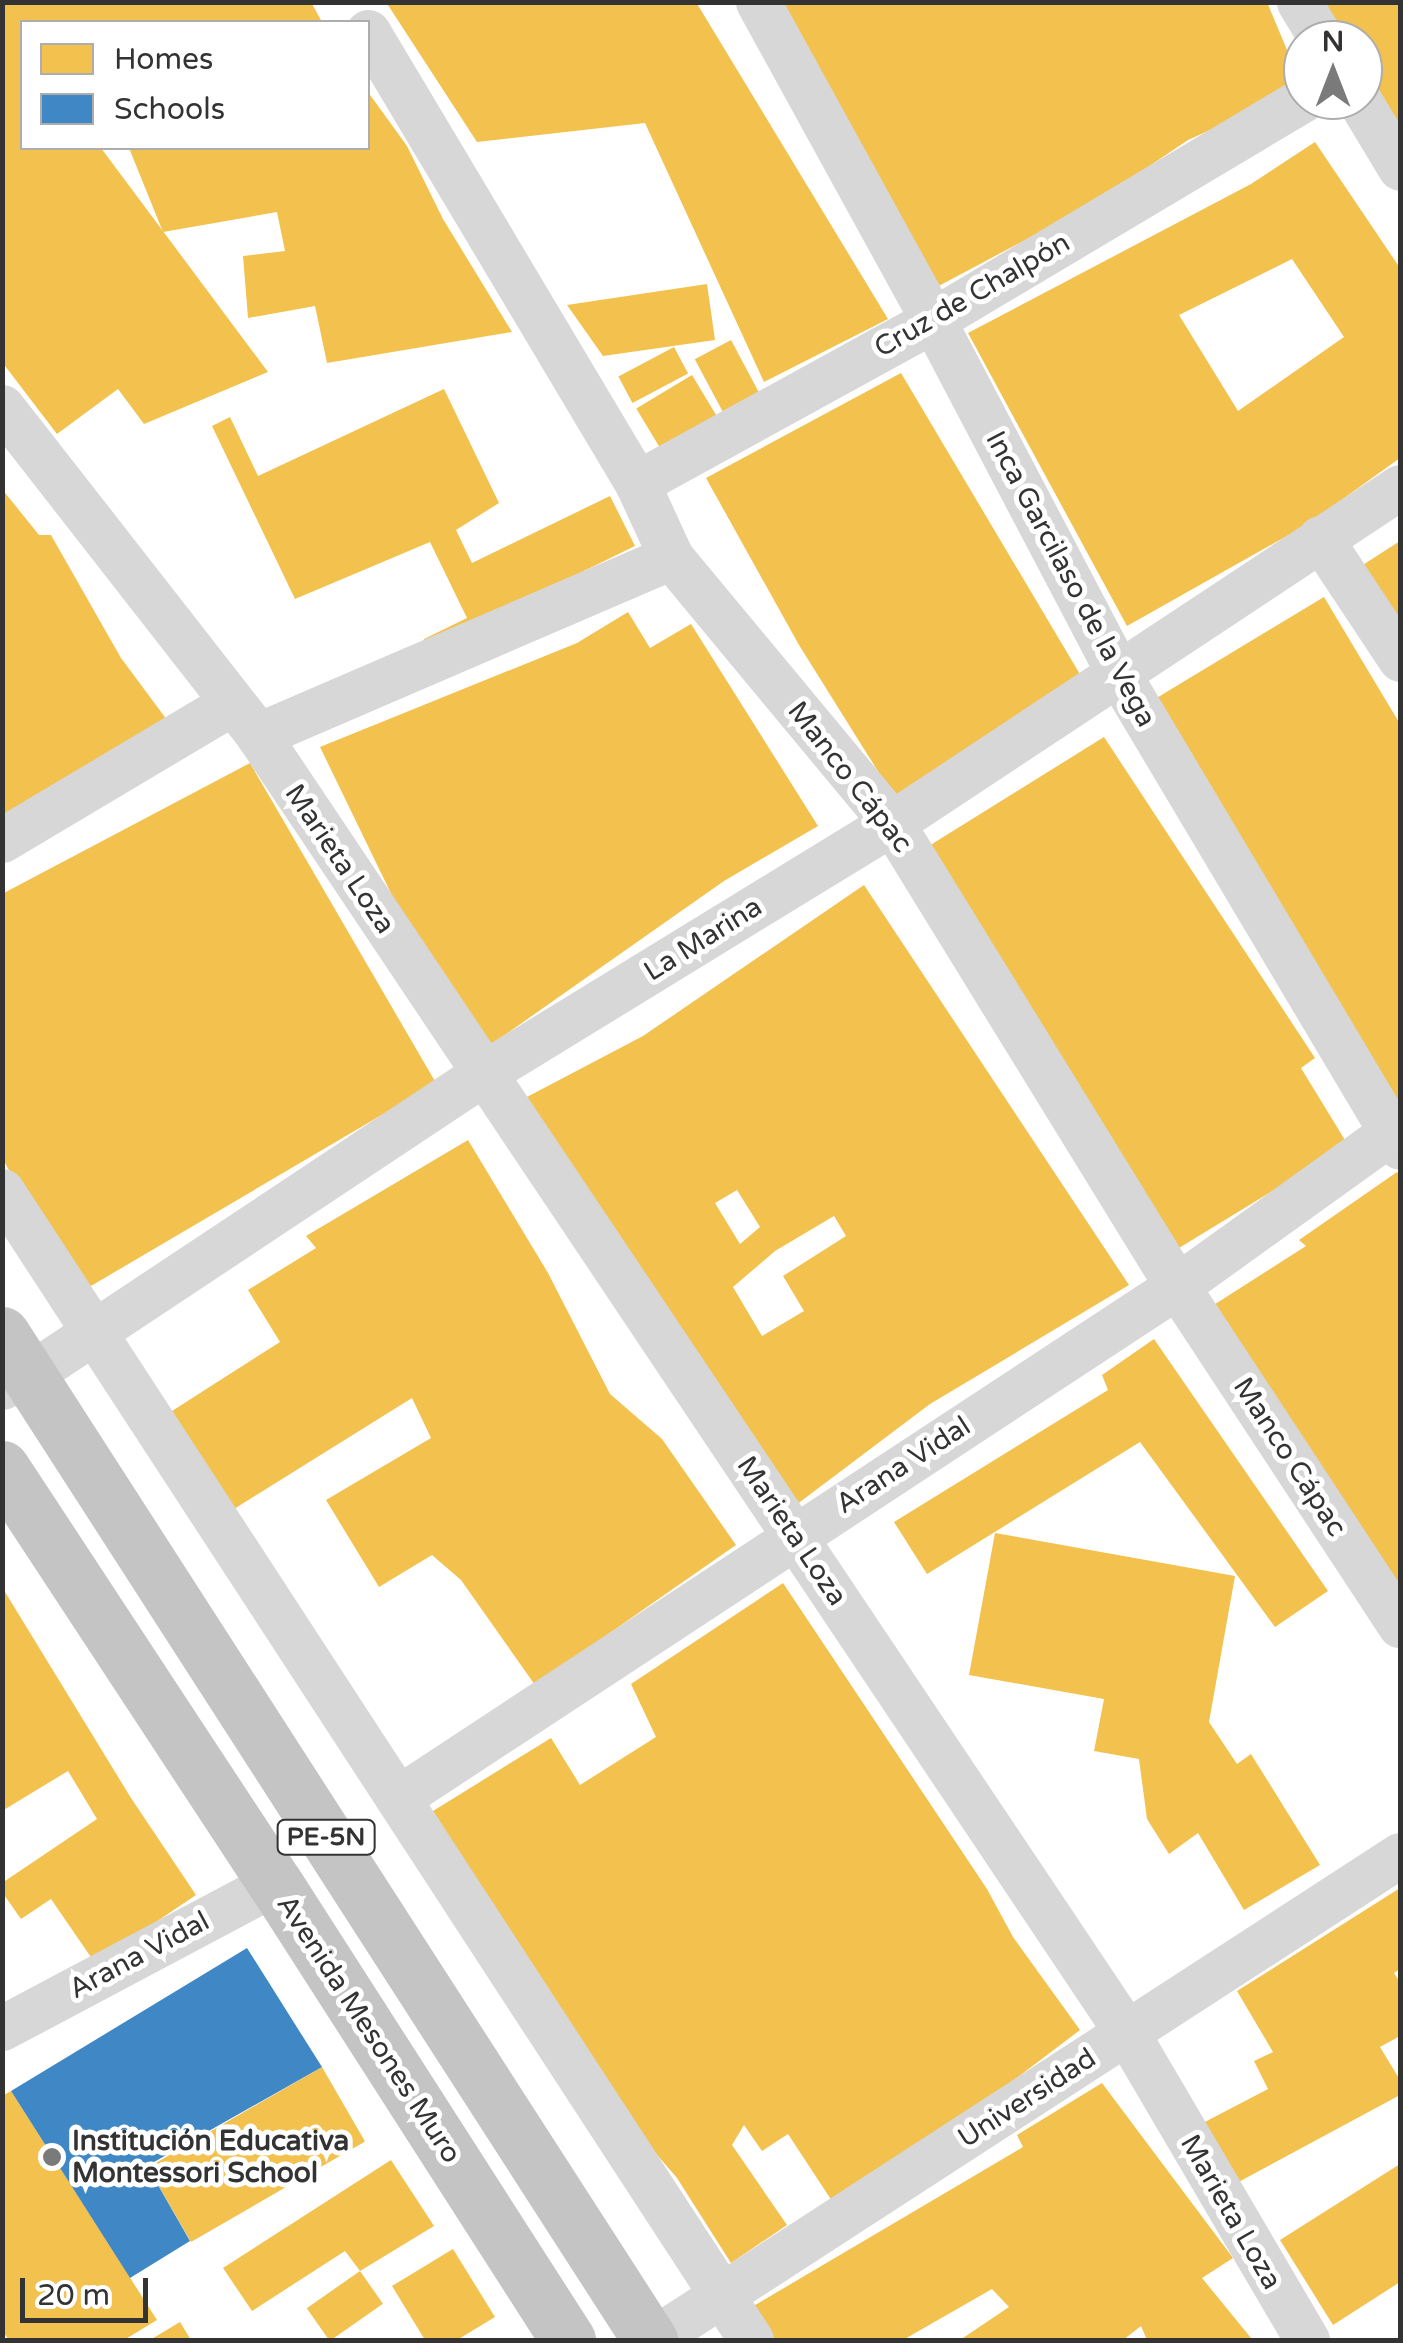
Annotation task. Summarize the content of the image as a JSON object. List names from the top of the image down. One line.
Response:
{"streets":{"highway":["PE-5N","Avenida Mesones Muro"],"street":["Cruz de Chalpón","Inca Garcilaso de la Vega","Manco Cápac","Marieta Loza","La Marina","Arana Vidal","Universidad"]},"crossings":[["Cruz de Chalpón","Inca Garcilaso de la Vega"],["Cruz de Chalpón","Manco Cápac"],["Inca Garcilaso de la Vega","La Marina"],["Inca Garcilaso de la Vega","Arana Vidal"],["Manco Cápac","La Marina"],["Manco Cápac","Arana Vidal"],["Marieta Loza","La Marina"],["Marieta Loza","Arana Vidal"],["Marieta Loza","Universidad"],["La Marina","PE-5N"],["Arana Vidal","Avenida Mesones Muro"],["PE-5N","Universidad"]],"places":["Institución Educativa Montessori School"],"legend":["Homes","Schools"],"scale_bar":"20 m","north":"top"}
